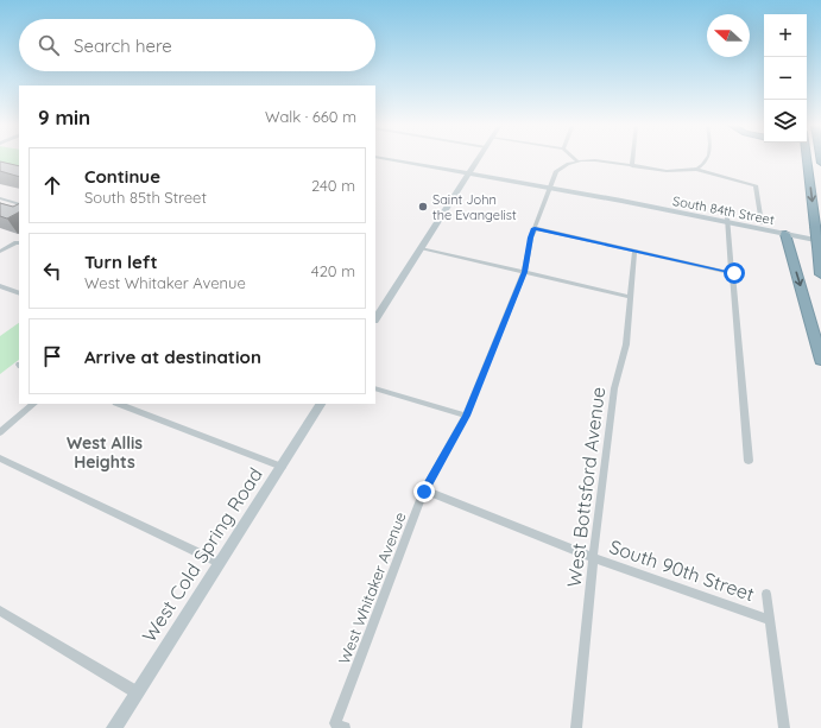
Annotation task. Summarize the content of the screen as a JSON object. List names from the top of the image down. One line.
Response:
{"streets":{"street":["South 84th Street","West Bottsford Avenue","West Cold Spring Road","South 90th Street","West Whitaker Avenue"]},"crossings":[["South 84th Street","West Whitaker Avenue"],["West Bottsford Avenue","South 90th Street"],["South 90th Street","West Whitaker Avenue"]],"districts":["West Allis Heights"],"places":["Saint John the Evangelist"],"north":"left","page":{"map_buttons":["+","−"],"search":"Search here","heading":["9 min","Walk · 660 m"],"list":[["Continue","South 85th Street","240 m"],["Turn left","West Whitaker Avenue","420 m"],"Arrive at destination"]}}
